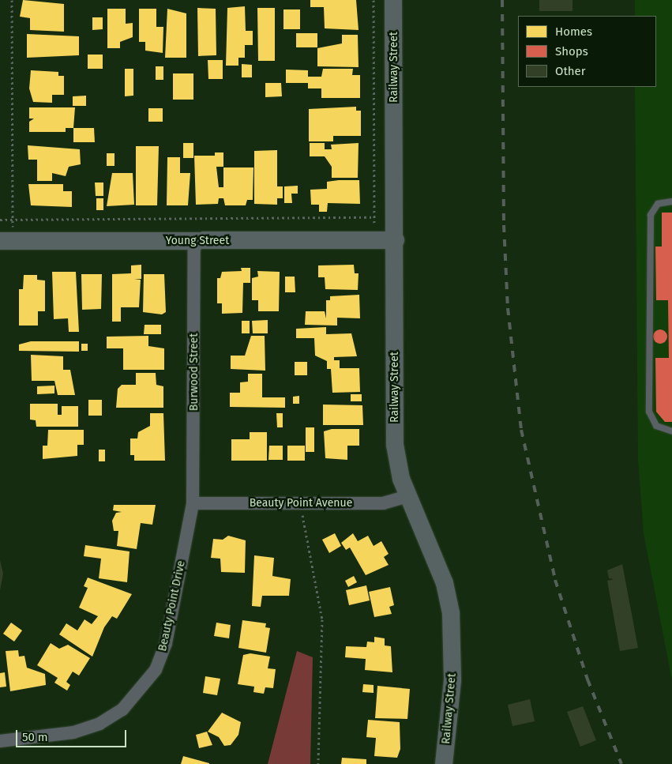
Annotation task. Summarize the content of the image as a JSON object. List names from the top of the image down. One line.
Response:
{"streets":{"street":["Railway Street","Young Street","Burwood Street","Beauty Point Avenue","Beauty Point Drive"]},"crossings":[["Railway Street","Young Street"],["Railway Street","Beauty Point Avenue"],["Young Street","Burwood Street"],["Burwood Street","Beauty Point Avenue"],["Burwood Street","Beauty Point Drive"],["Beauty Point Avenue","Beauty Point Drive"]],"legend":["Homes","Shops","Other"],"scale_bar":"50 m"}
